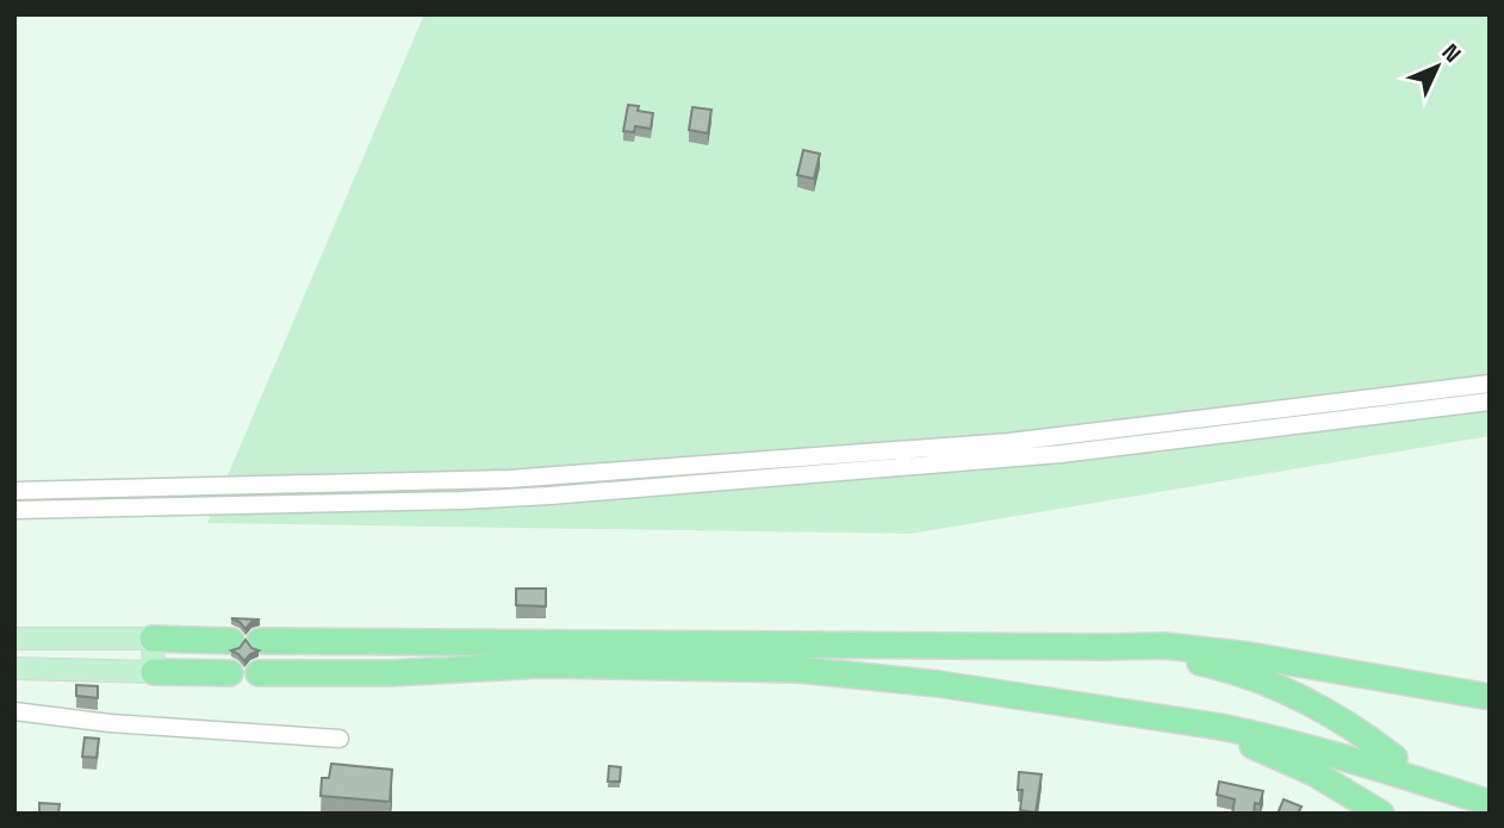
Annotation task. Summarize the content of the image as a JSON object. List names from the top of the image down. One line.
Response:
{"north":"top right"}
